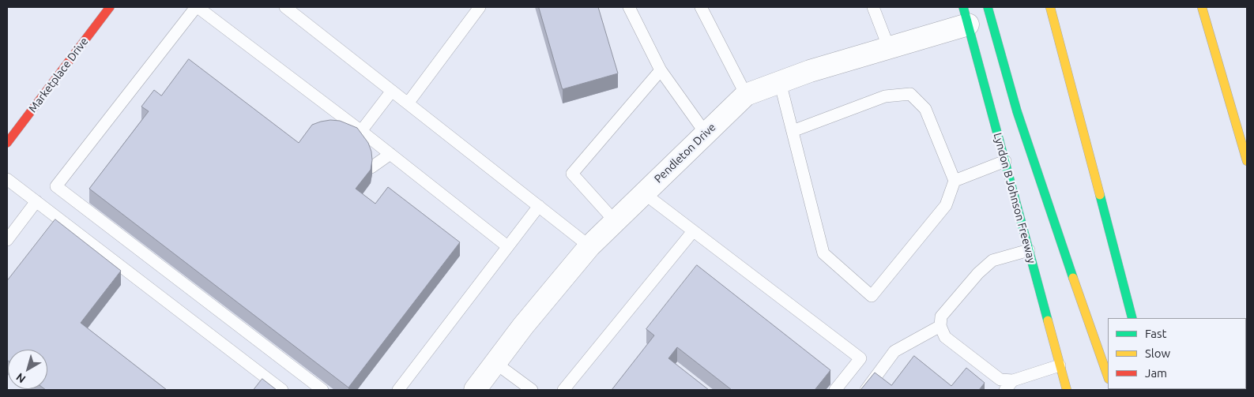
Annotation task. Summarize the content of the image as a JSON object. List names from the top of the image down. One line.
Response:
{"streets":{"main road":["Marketplace Drive","Lyndon B Johnson Freeway"],"street":["Pendleton Drive"]},"crossings":[["Pendleton Drive","Lyndon B Johnson Freeway"]],"legend":["Fast","Slow","Jam"],"north":"bottom left"}
